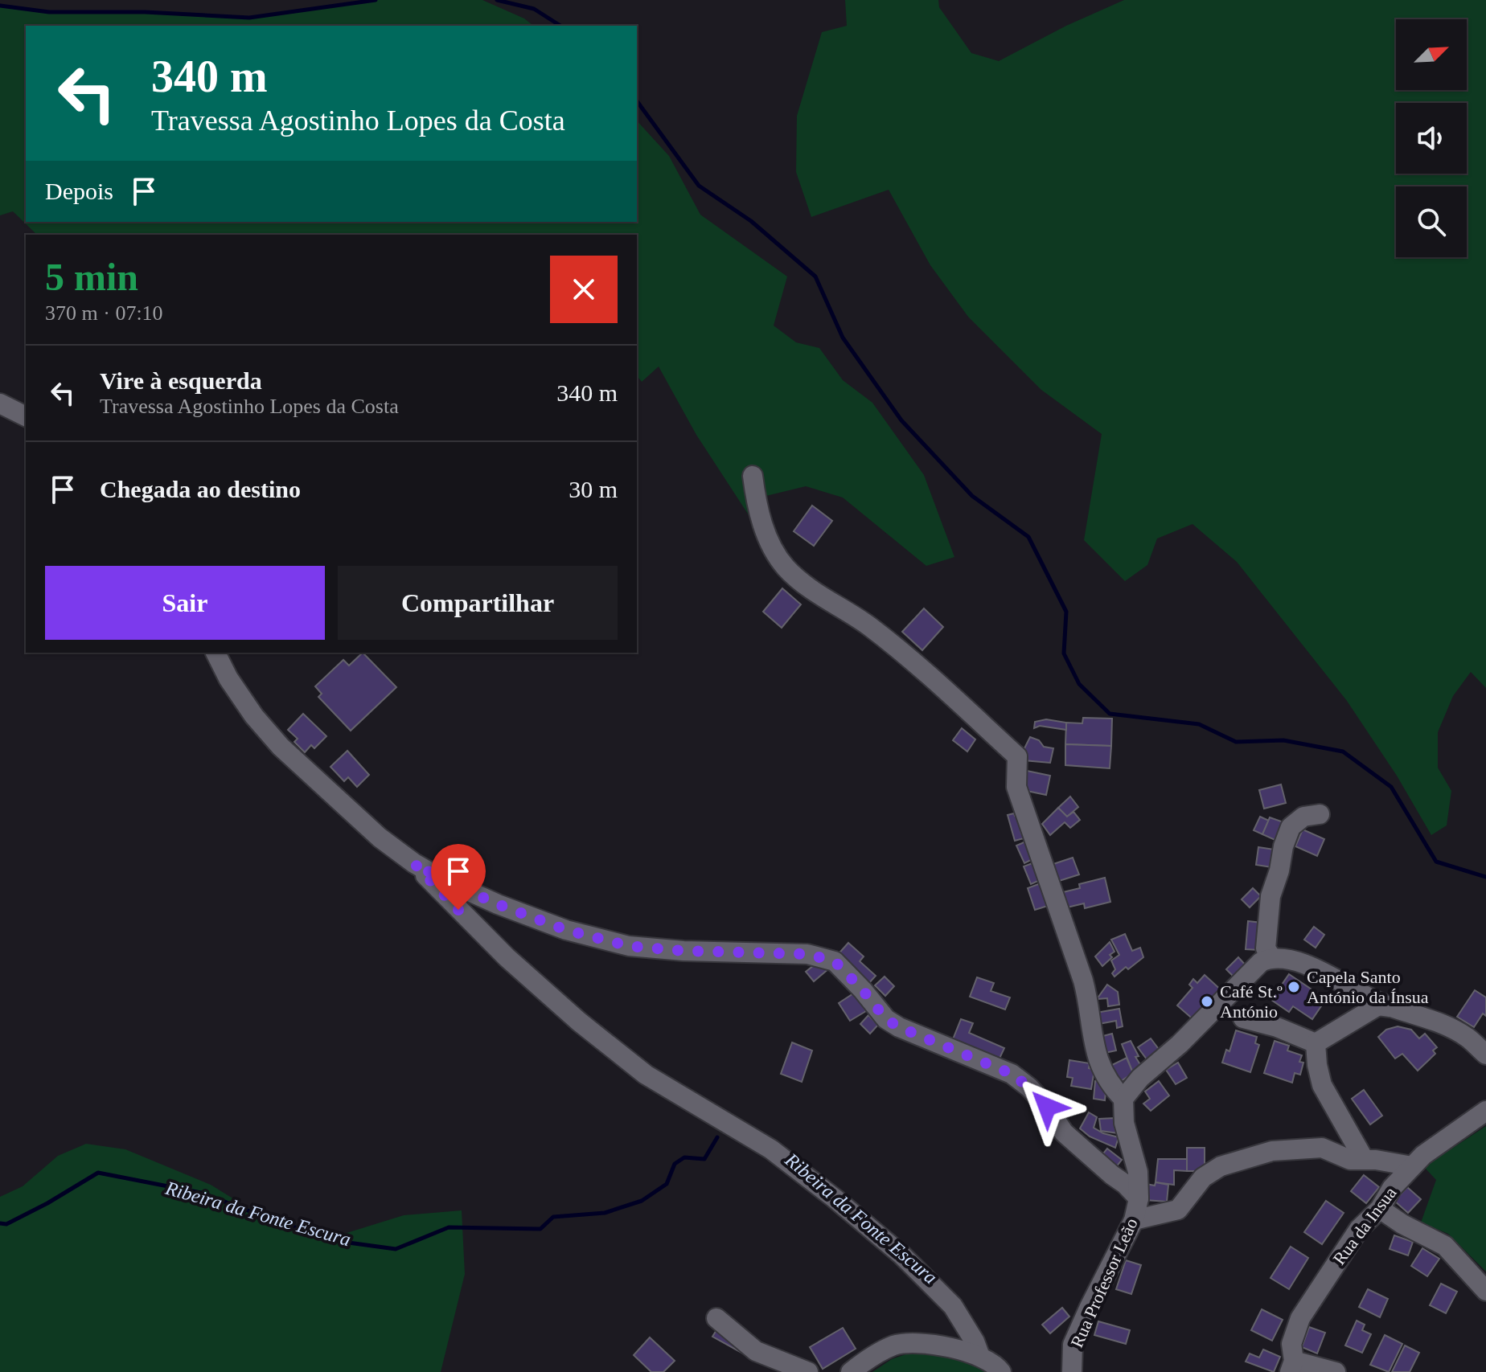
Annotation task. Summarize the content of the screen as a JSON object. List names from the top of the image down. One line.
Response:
{"streets":{"street":["Rua da Insua","Rua Professor Leão"]},"water":["Ribeira da Fonte Escura"],"places":["Capela Santo António da Ínsua","Café St.º António"],"north":"top right","page":{"turn":["340 m","Travessa Agostinho Lopes da Costa"],"then":"Depois","heading":["5 min","370 m · 07:10"],"list":[{"name":"Vire à esquerda","note":"Travessa Agostinho Lopes da Costa","value":"340 m"},{"name":"Chegada ao destino","value":"30 m"}],"buttons":["Sair","Compartilhar"]}}
